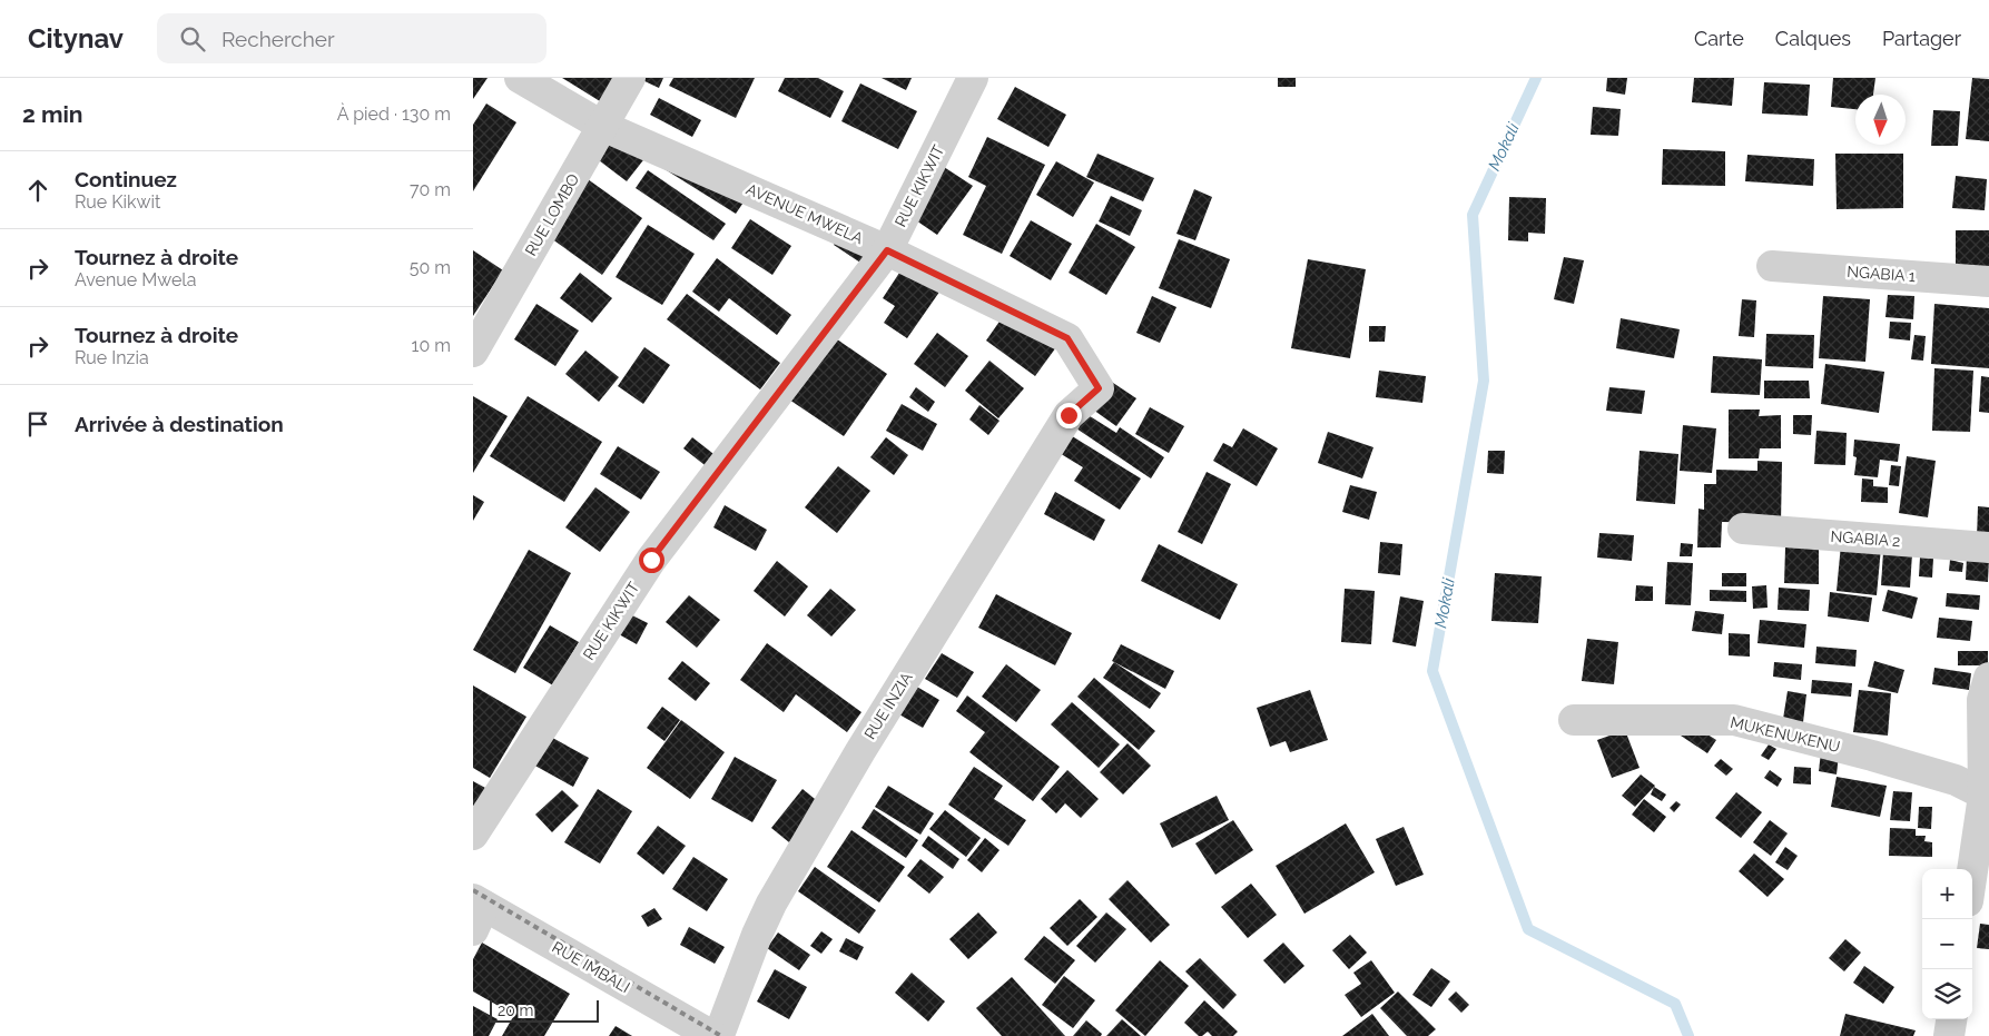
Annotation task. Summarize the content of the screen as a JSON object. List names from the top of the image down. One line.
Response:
{"streets":{"street":["RUE KIKWIT","AVENUE MWELA","RUE LOMBO","NGABIA 1","NGABIA 2","RUE INZIA","MUKENUKENU","RUE IMBALI"]},"crossings":[["RUE KIKWIT","AVENUE MWELA"],["AVENUE MWELA","RUE LOMBO"],["AVENUE MWELA","RUE INZIA"],["RUE INZIA","RUE IMBALI"]],"water":["Mokali"],"scale_bar":"20 m","north":"bottom","page":{"header":"Citynav","search":"Rechercher","nav":["Carte","Calques","Partager"],"heading":["2 min","À pied · 130 m"],"list":[["Continuez","Rue Kikwit","70 m"],["Tournez à droite","Avenue Mwela","50 m"],["Tournez à droite","Rue Inzia","10 m"],"Arrivée à destination"],"map_buttons":["+","−"],"scale":"20 m"}}
